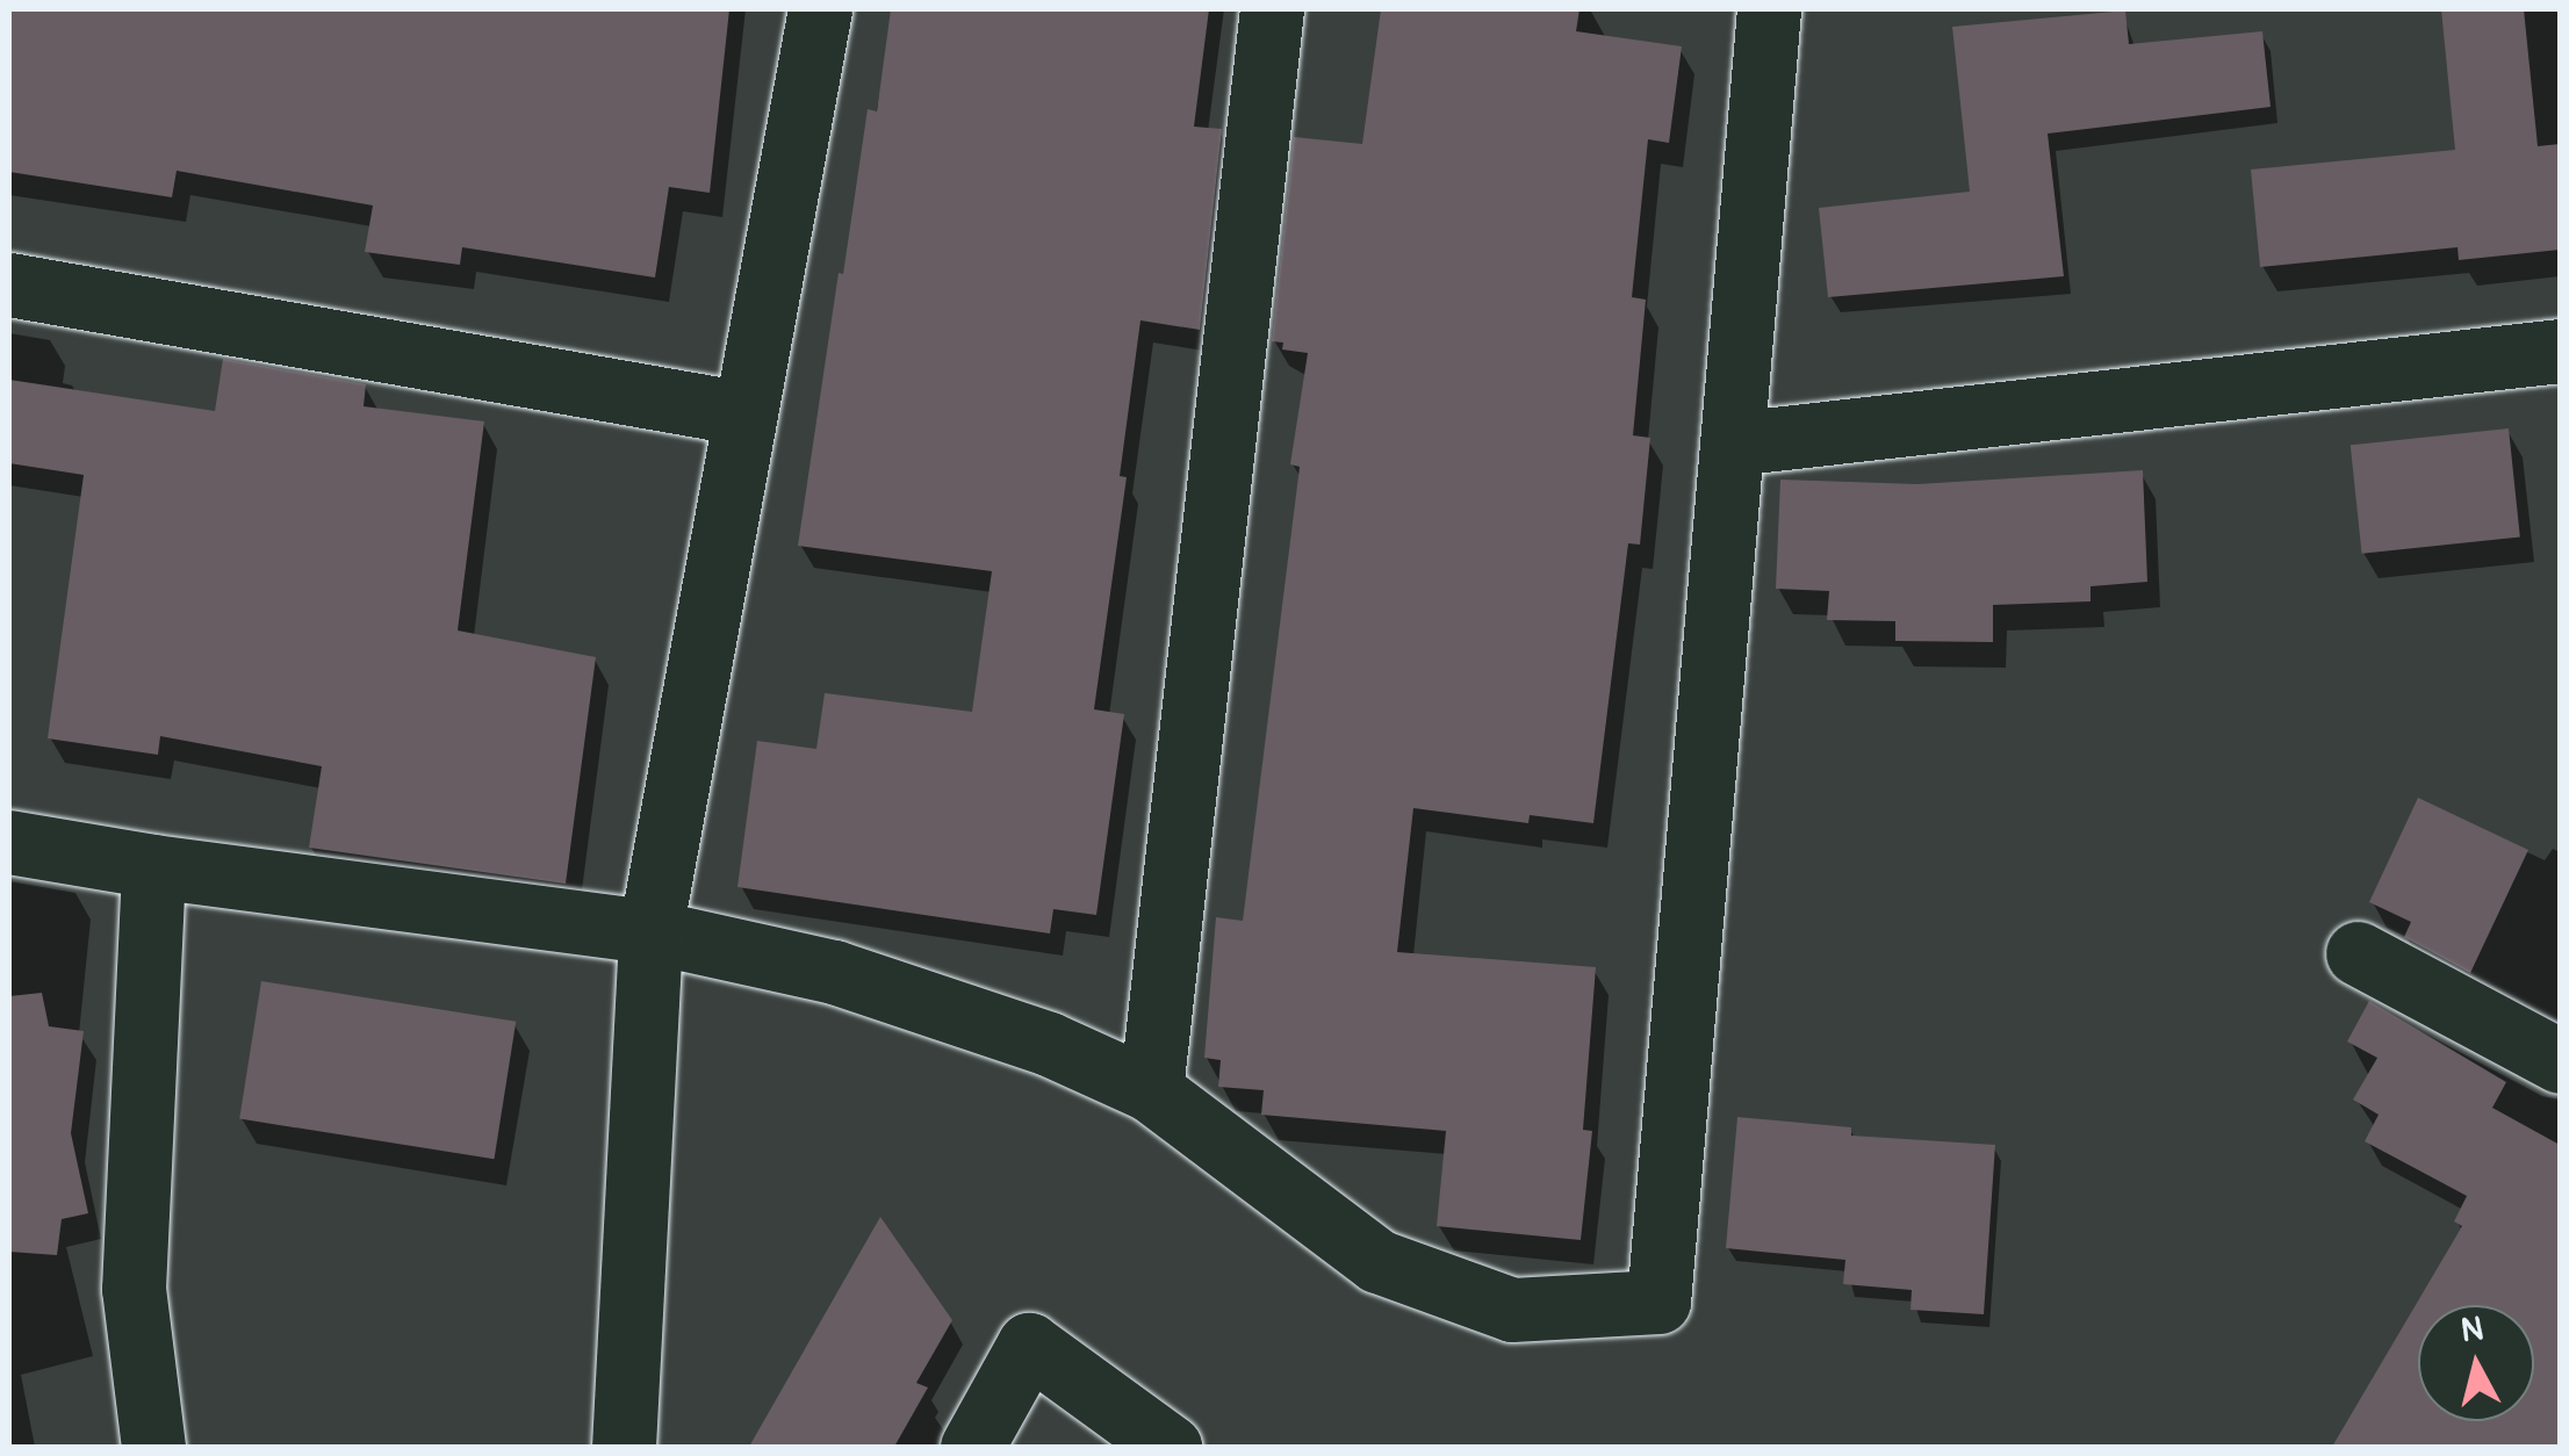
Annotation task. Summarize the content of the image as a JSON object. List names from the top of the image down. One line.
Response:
{"north":"top"}
